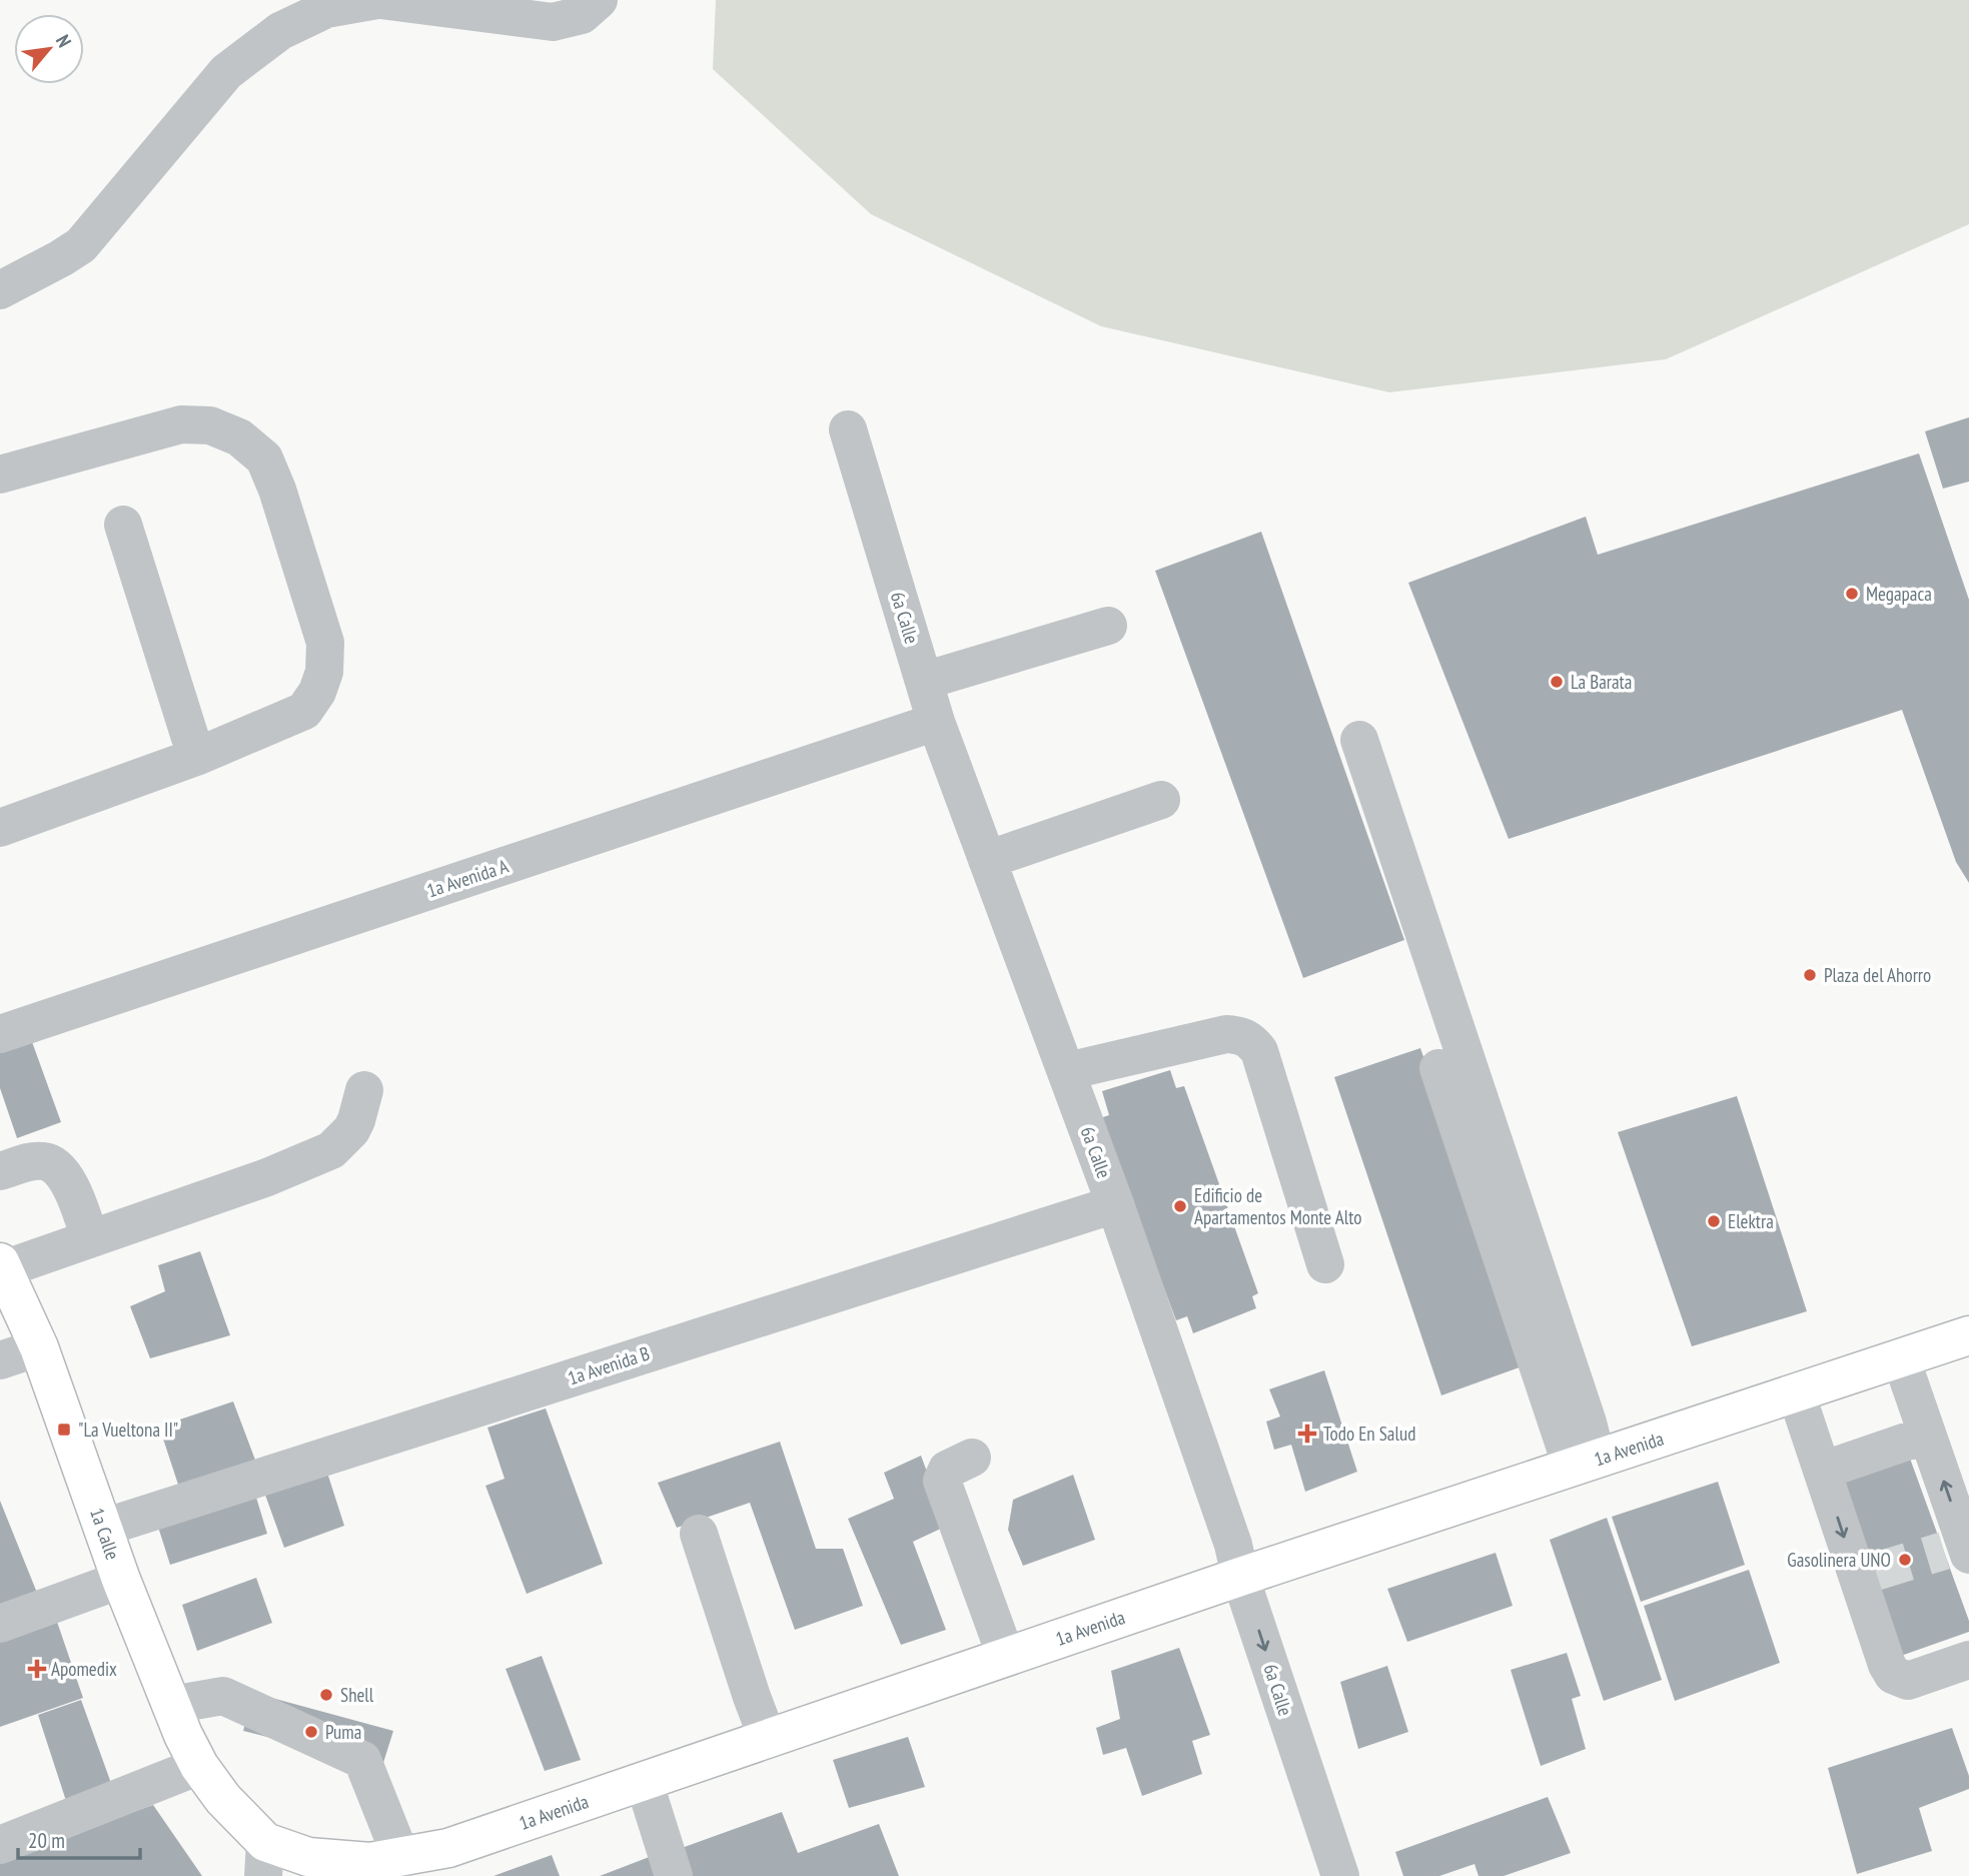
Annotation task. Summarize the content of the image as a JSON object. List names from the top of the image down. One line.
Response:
{"streets":{"main road":["1a Avenida","1a Calle"],"street":["6a Calle","1a Avenida A","1a Avenida B"]},"crossings":[["6a Calle","1a Avenida A"],["6a Calle","1a Avenida B"],["6a Calle","1a Avenida"],["1a Avenida B","1a Calle"],["1a Avenida","1a Calle"]],"places":{"other":["Megapaca","La Barata","Plaza del Ahorro","Edificio de Apartamentos Monte Alto","Elektra","Gasolinera UNO","Shell","Puma"],"transit":["\"La Vueltona II\""],"health":["Todo En Salud","Apomedix"]},"scale_bar":"20 m","north":"top right"}
